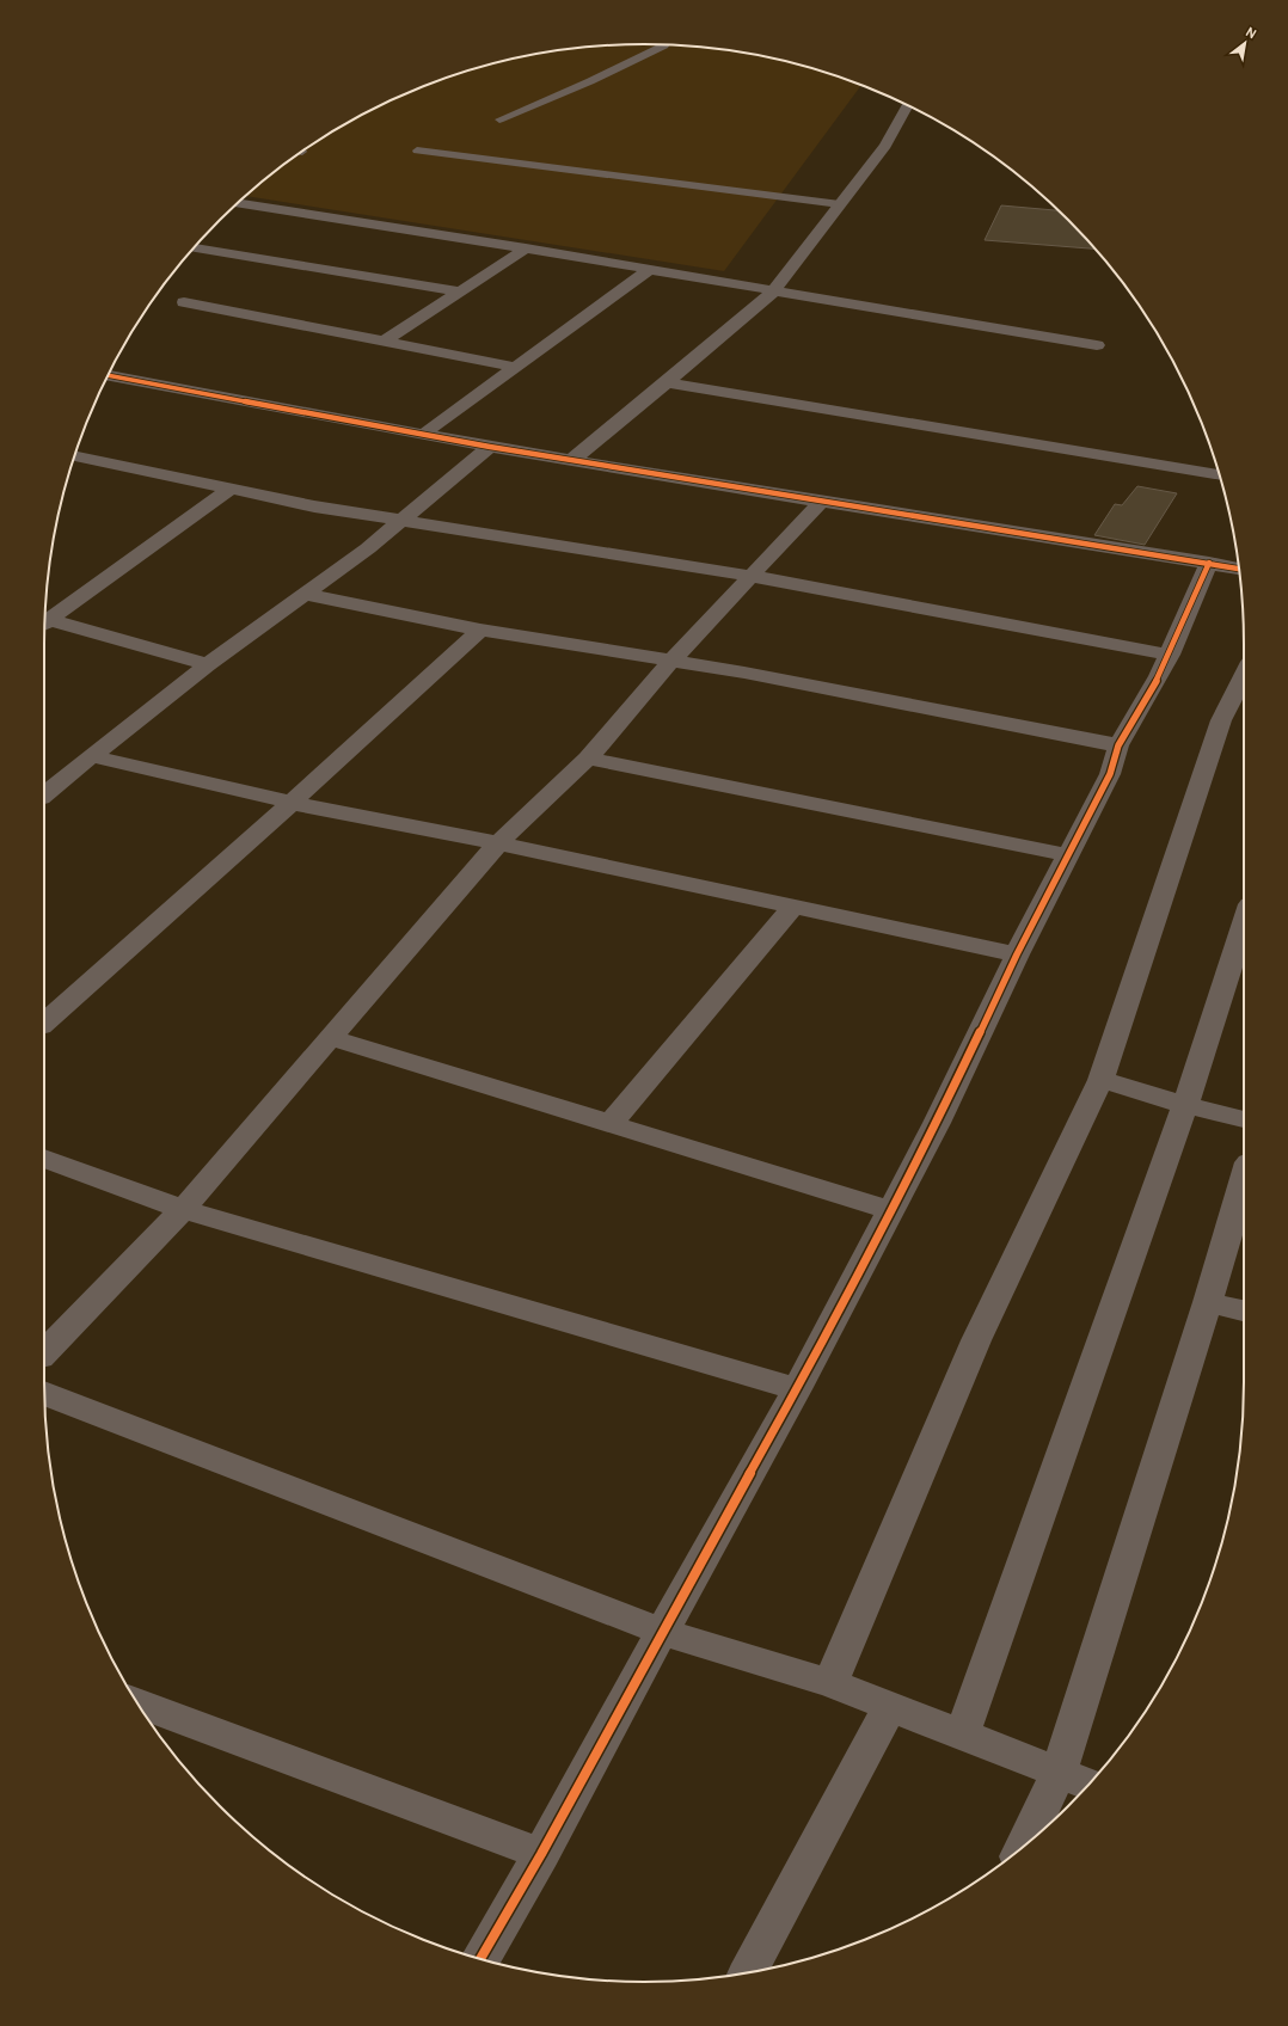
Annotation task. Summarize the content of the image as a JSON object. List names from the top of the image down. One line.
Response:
{"north":"top right"}
